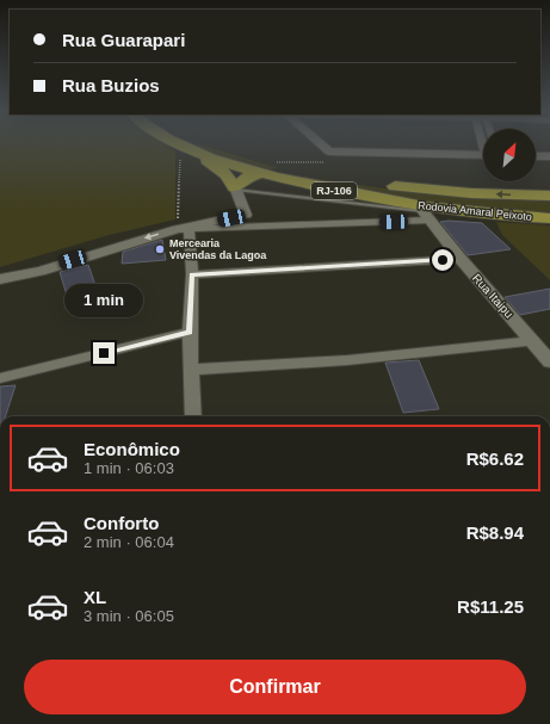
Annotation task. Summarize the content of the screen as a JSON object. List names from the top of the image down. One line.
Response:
{"streets":{"highway":["RJ-106","Rodovia Amaral Peixoto"],"street":["Rua Itaipu"]},"crossings":[["Rodovia Amaral Peixoto","Rua Itaipu"]],"places":["Mercearia Vivendas da Lagoa"],"north":"top right","page":{"banner":["Rua Guarapari","Rua Buzios"],"bubble":"1 min","list":[{"name":"Econômico","note":"1 min · 06:03","value":"R$6.62"},{"name":"Conforto","note":"2 min · 06:04","value":"R$8.94"},{"name":"XL","note":"3 min · 06:05","value":"R$11.25"}],"buttons":"Confirmar"}}
